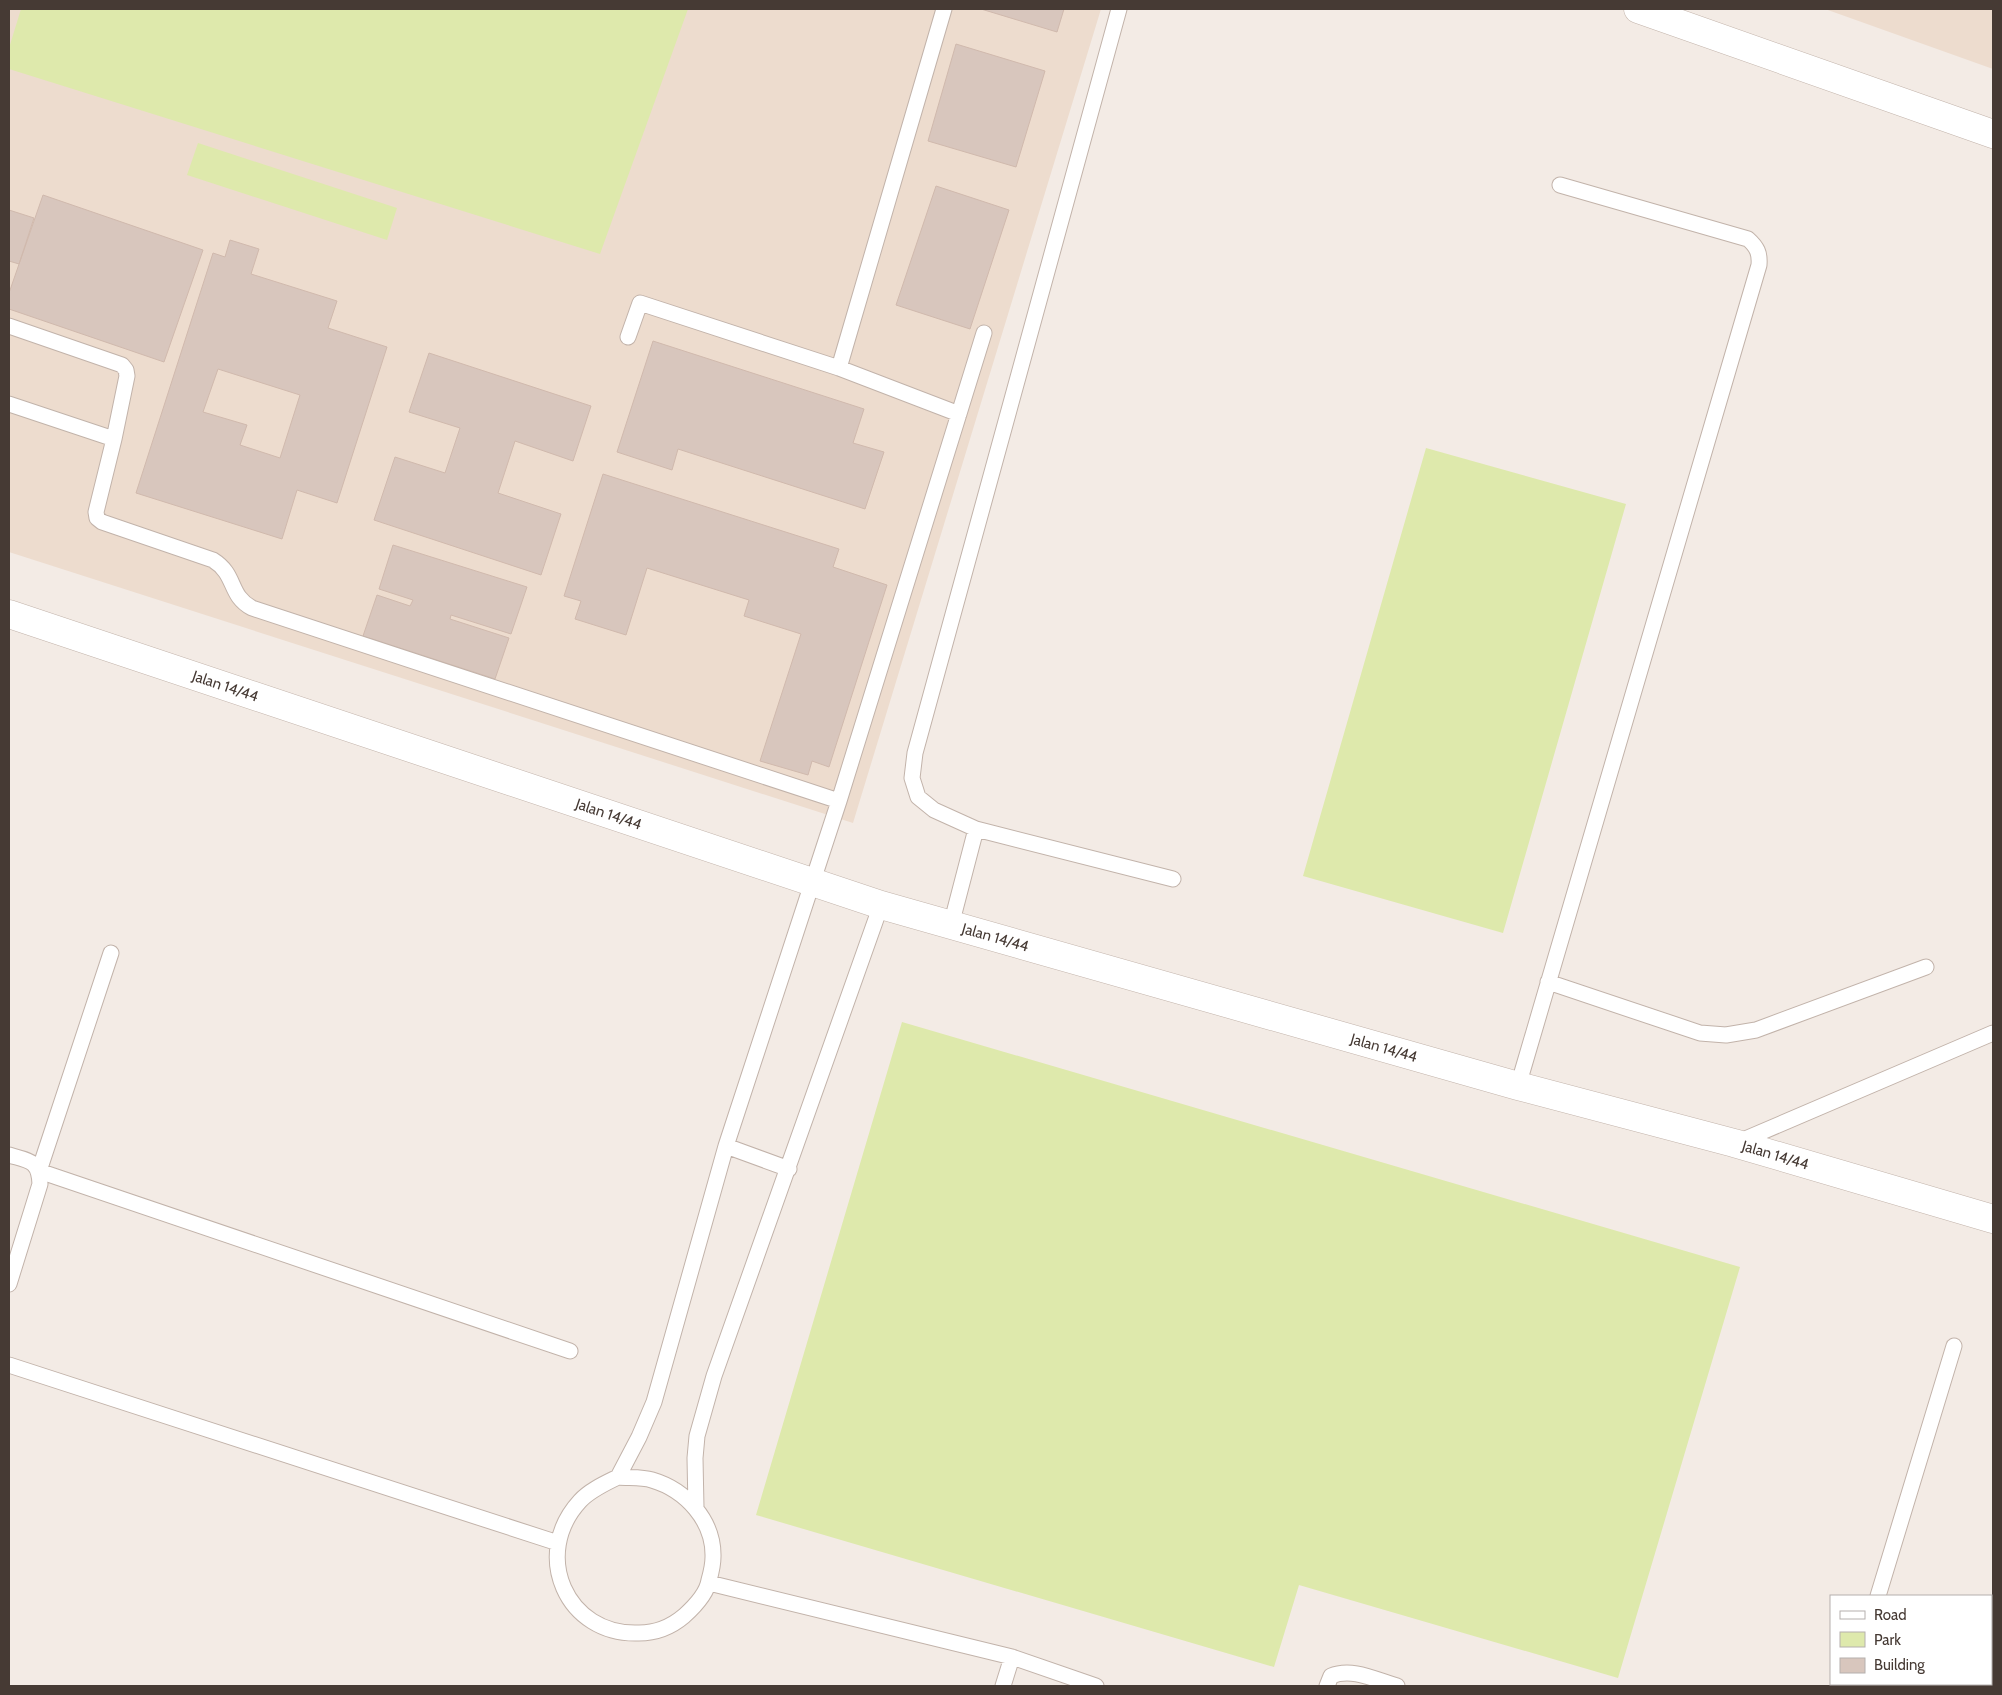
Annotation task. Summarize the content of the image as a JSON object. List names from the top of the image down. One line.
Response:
{"streets":{"street":["Jalan 14/44"]},"legend":["Road","Park","Building"]}
